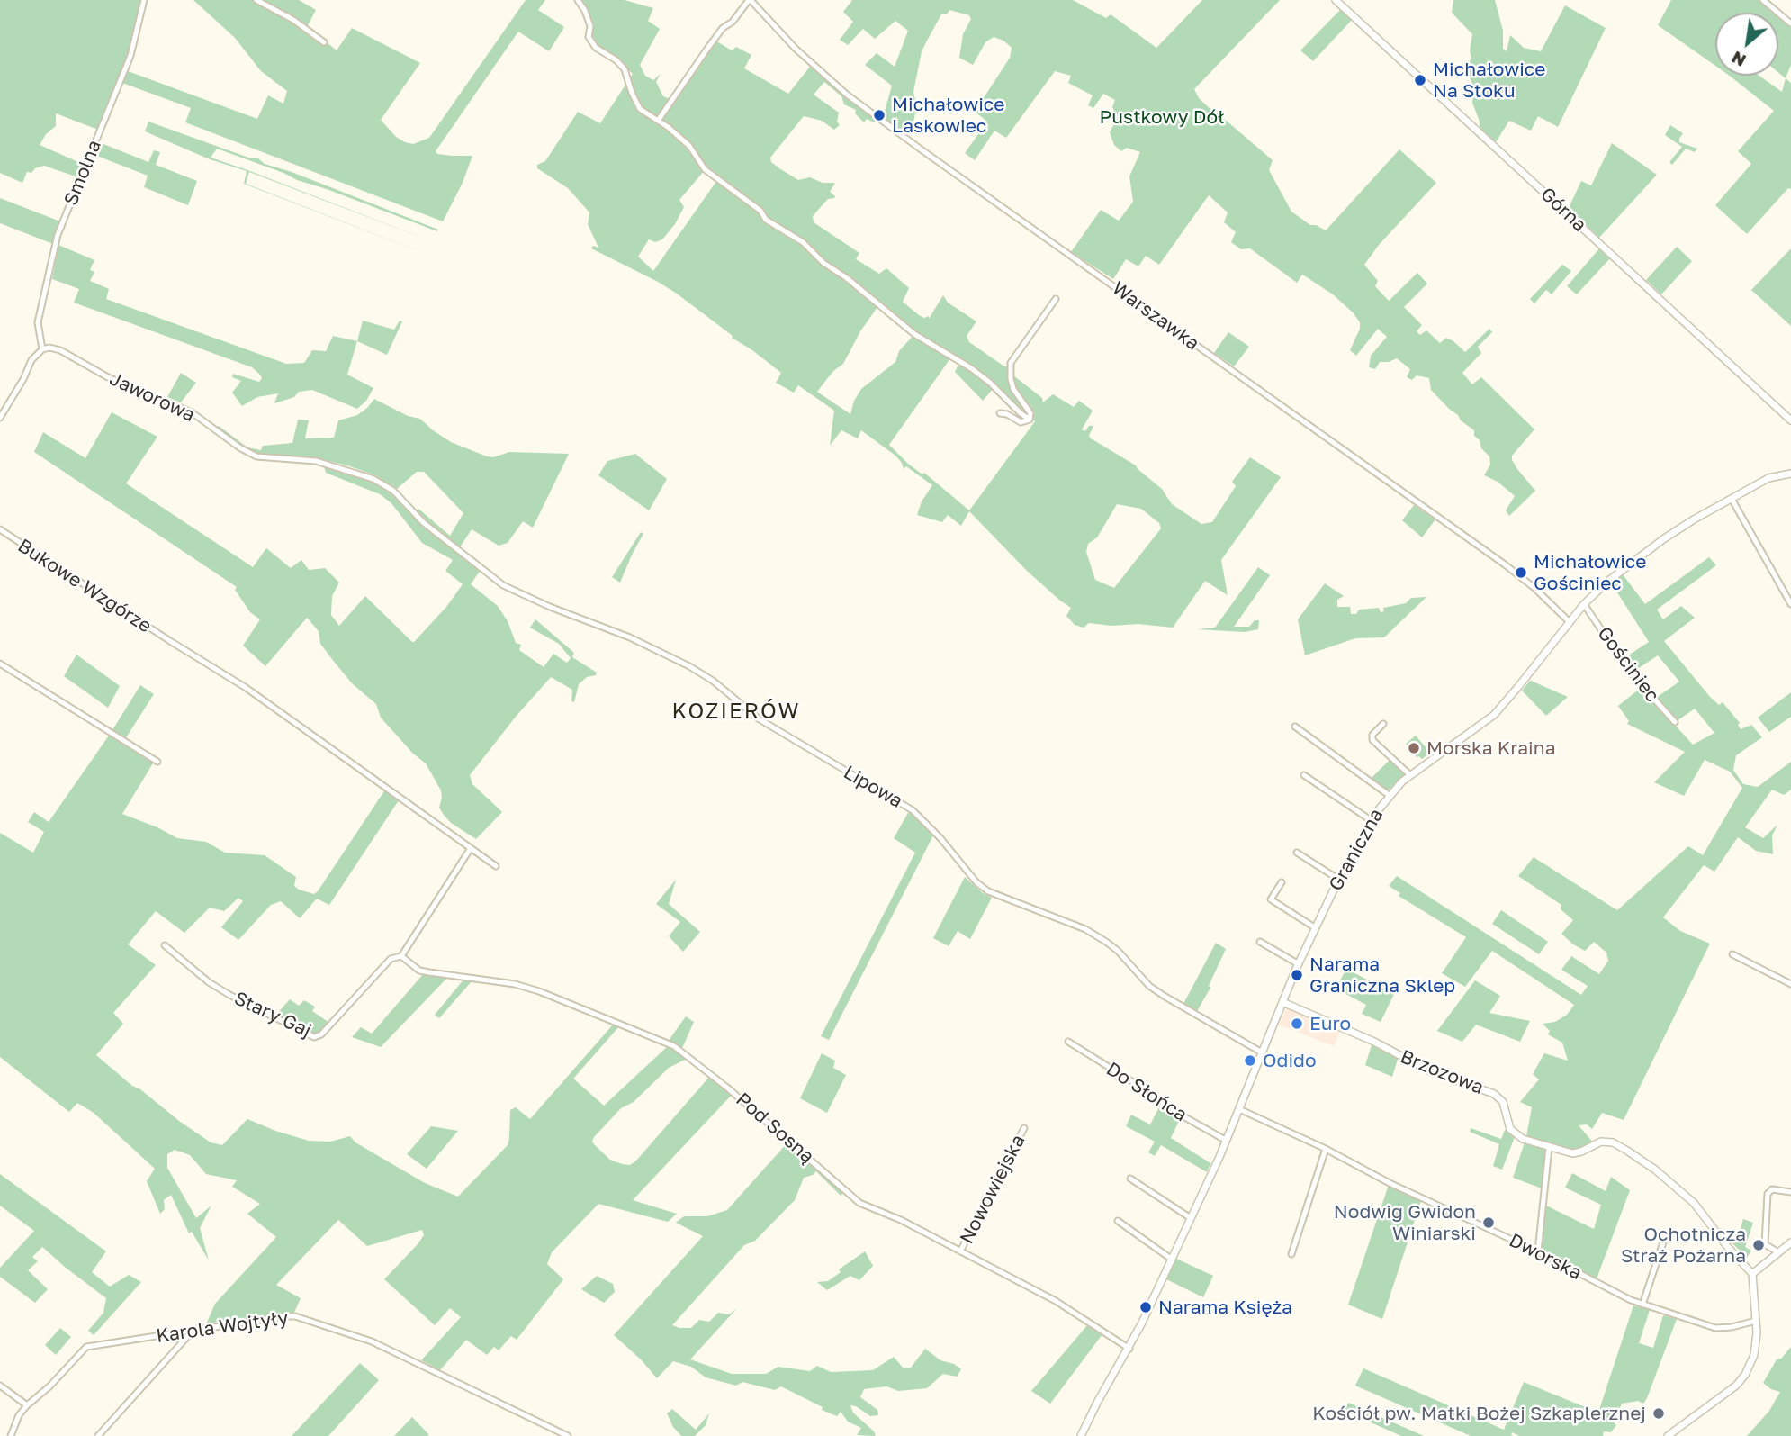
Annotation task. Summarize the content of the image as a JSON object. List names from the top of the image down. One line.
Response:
{"streets":{"street":["Smolna","Górna","Warszawka","Jaworowa","Bukowe Wzgórze","Gościniec","Lipowa","Graniczna","Stary Gaj","Brzozowa","Do Słońca","Pod Sosną","Nowowiejska","Dworska","Karola Wojtyły"]},"crossings":[["Smolna","Jaworowa"],["Warszawka","Graniczna"],["Jaworowa","Lipowa"],["Gościniec","Graniczna"],["Lipowa","Graniczna"],["Graniczna","Brzozowa"],["Graniczna","Do Słońca"],["Graniczna","Pod Sosną"],["Graniczna","Dworska"],["Stary Gaj","Pod Sosną"],["Pod Sosną","Nowowiejska"]],"districts":["KOZIERÓW"],"parks":["Pustkowy Dół"],"places":["Michałowice Na Stoku","Michałowice Laskowiec","Michałowice Gościniec","Morska Kraina","Narama Graniczna Sklep","Euro","Odido","Nodwig Gwidon Winiarski","Ochotnicza Straż Pożarna","Narama Księża","Kościół pw. Matki Bożej Szkaplerznej"],"north":"bottom left"}
